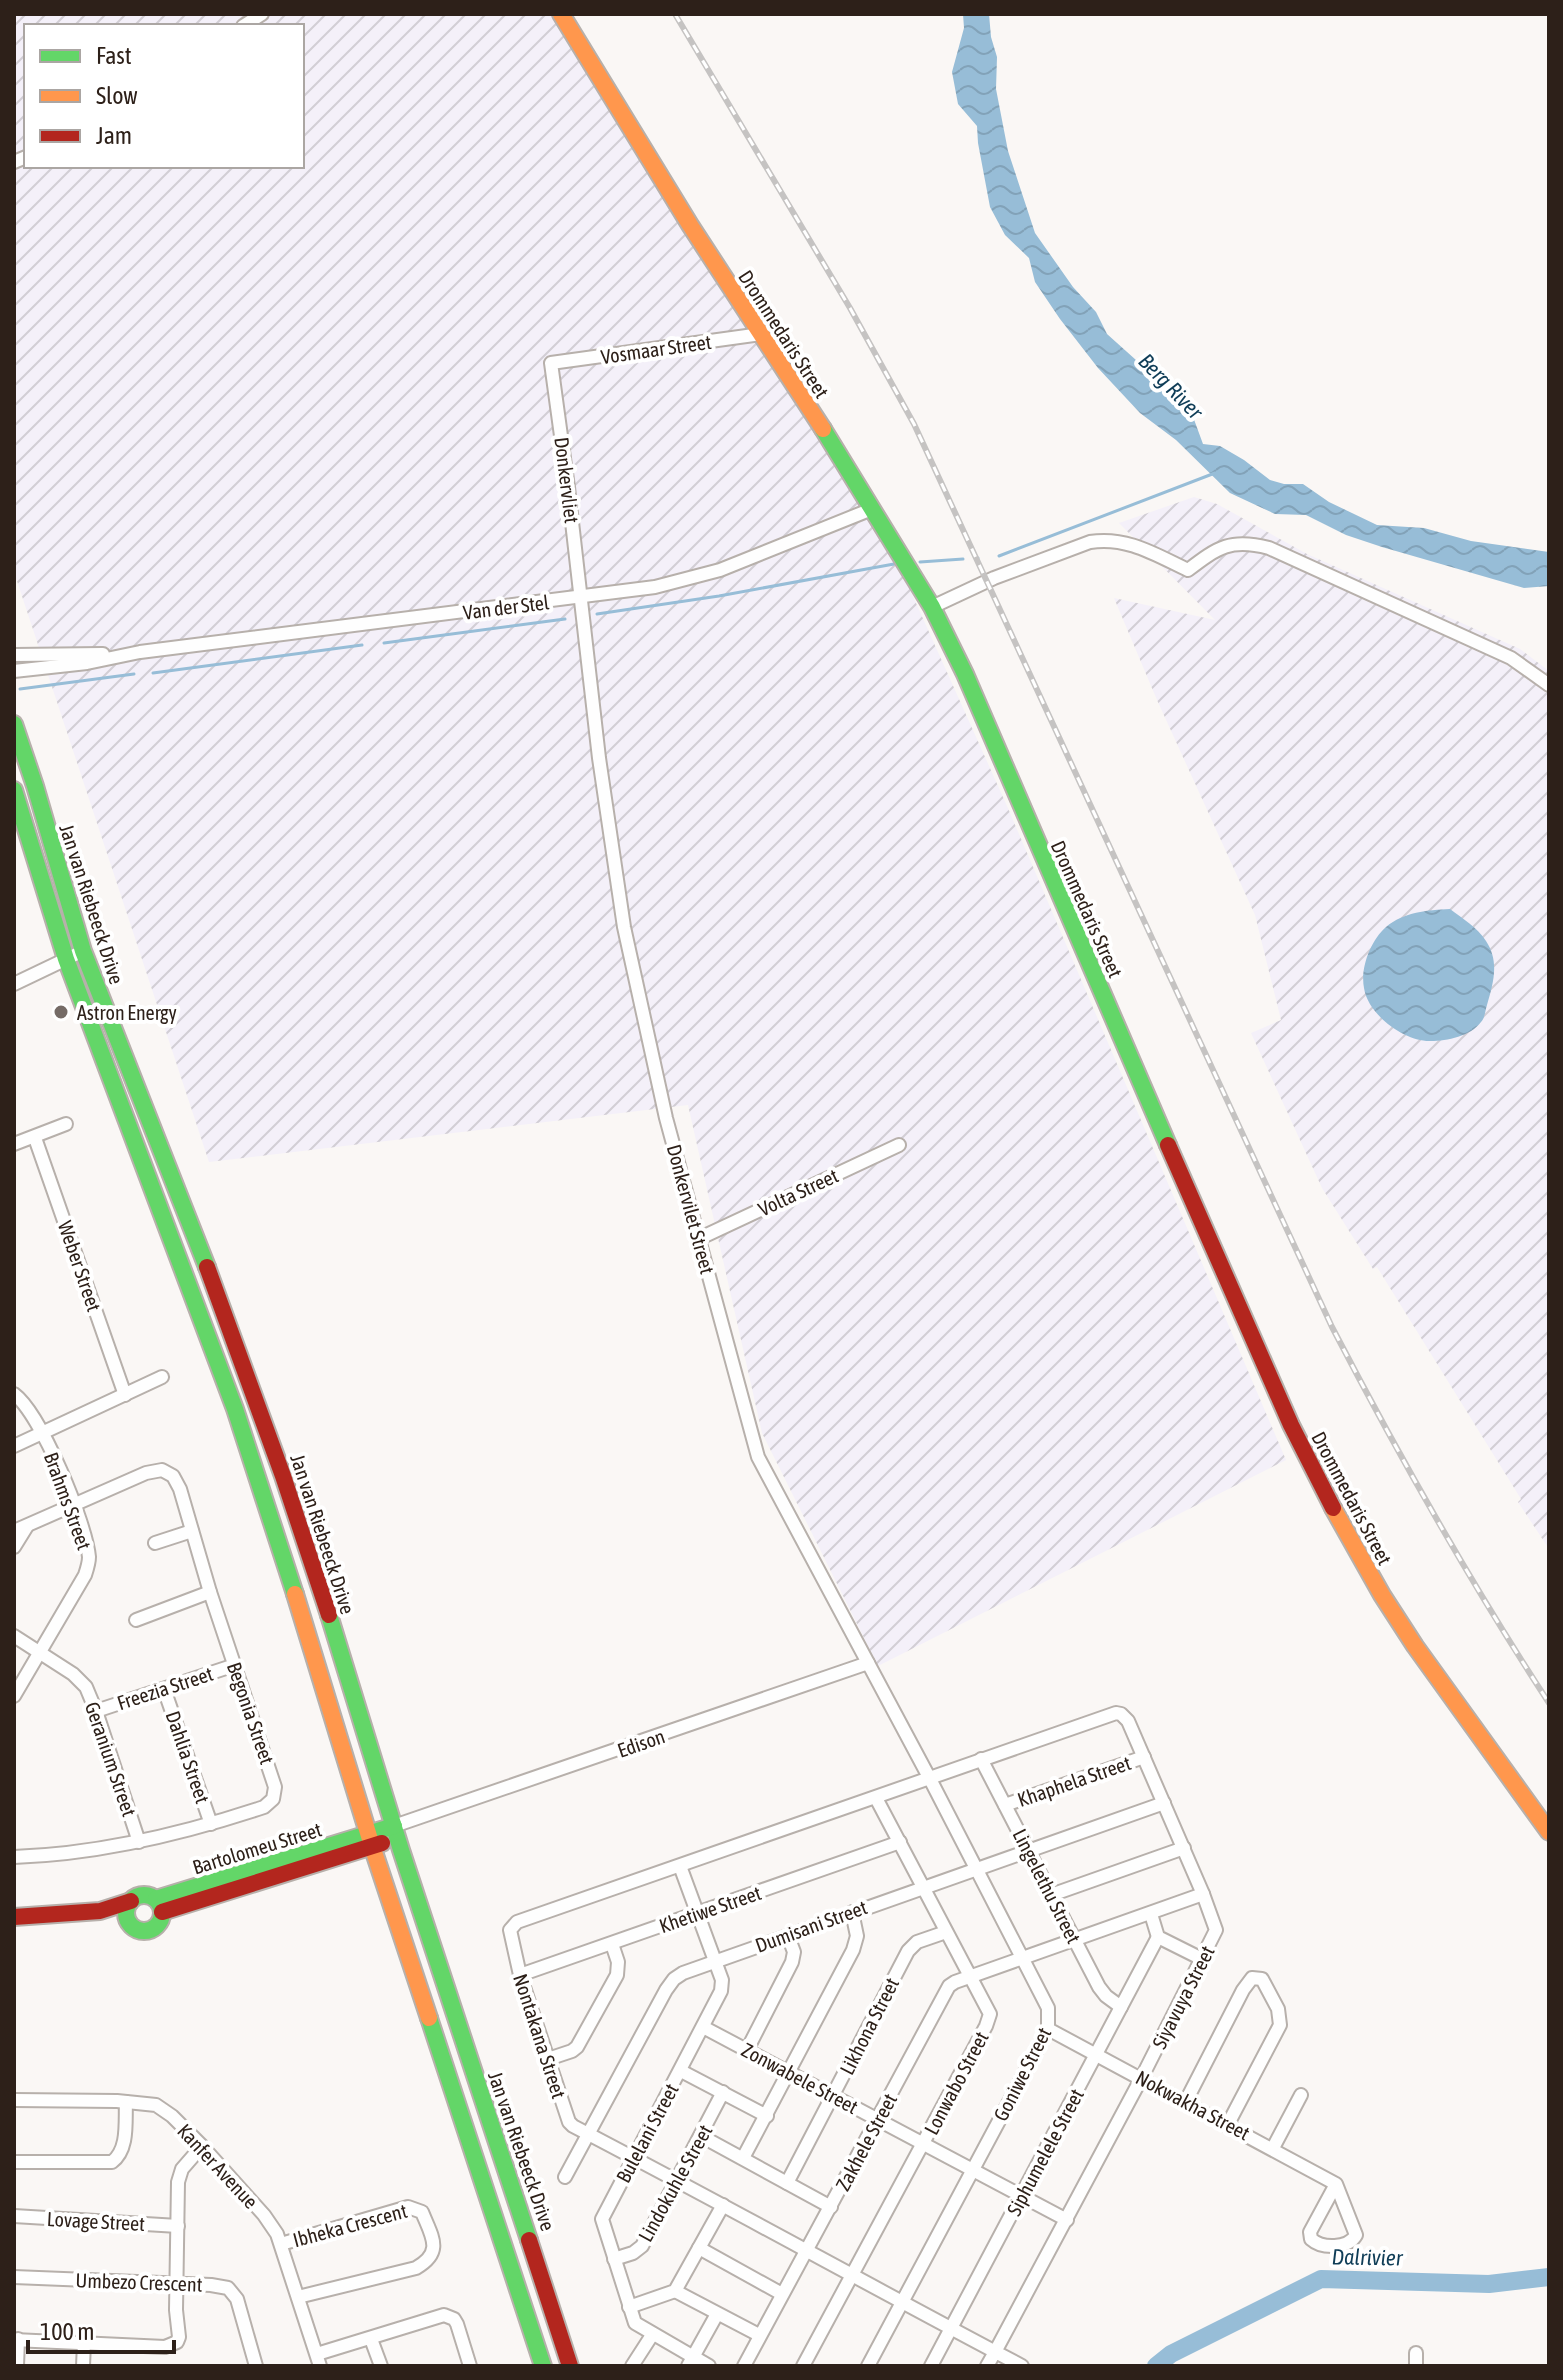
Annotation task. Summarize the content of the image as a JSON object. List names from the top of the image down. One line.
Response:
{"streets":{"main road":["Drommedaris Street","Jan van Riebeeck Drive","Bartolomeu Street"],"street":["Vosmaar Street","Donkervliet","Van der Stel","Volta Street","Donkervilet Street","Weber Street","Brahms Street","Freezia Street","Begonia Street","Edison","Dahlia Street","Geranium Street","Khaphela Street","Lingelethu Street","Khetiwe Street","Dumisani Street","Siyavuya Street","Likhona Street","Nontakana Street","Goniwe Street","Zonwabele Street","Lonwabo Street","Nokwakha Street","Bulelani Street","Zakhele Street","Siphumelele Street","Kanfer Avenue","Lindokuhle Street","Lovage Street","Ibheka Crescent","Umbezo Crescent"]},"crossings":[["Drommedaris Street","Vosmaar Street"],["Drommedaris Street","Van der Stel"],["Vosmaar Street","Donkervliet"],["Donkervliet","Van der Stel"],["Donkervliet","Donkervilet Street"],["Van der Stel","Donkervilet Street"],["Jan van Riebeeck Drive","Edison"],["Jan van Riebeeck Drive","Bartolomeu Street"],["Volta Street","Donkervilet Street"],["Donkervilet Street","Edison"],["Donkervilet Street","Siyavuya Street"],["Donkervilet Street","Nontakana Street"],["Donkervilet Street","Goniwe Street"],["Brahms Street","Begonia Street"],["Brahms Street","Geranium Street"],["Freezia Street","Begonia Street"],["Freezia Street","Dahlia Street"],["Freezia Street","Geranium Street"],["Begonia Street","Dahlia Street"],["Begonia Street","Geranium Street"],["Edison","Bartolomeu Street"],["Khaphela Street","Lingelethu Street"],["Khaphela Street","Siyavuya Street"],["Lingelethu Street","Dumisani Street"],["Lingelethu Street","Siyavuya Street"],["Lingelethu Street","Siphumelele Street"],["Khetiwe Street","Nontakana Street"],["Khetiwe Street","Lonwabo Street"],["Khetiwe Street","Bulelani Street"],["Dumisani Street","Siyavuya Street"],["Dumisani Street","Nontakana Street"],["Dumisani Street","Goniwe Street"],["Dumisani Street","Lonwabo Street"],["Dumisani Street","Bulelani Street"],["Siyavuya Street","Nontakana Street"],["Siyavuya Street","Goniwe Street"],["Siyavuya Street","Zonwabele Street"],["Siyavuya Street","Nokwakha Street"],["Likhona Street","Zonwabele Street"],["Likhona Street","Lonwabo Street"],["Nontakana Street","Goniwe Street"],["Nontakana Street","Lonwabo Street"],["Nontakana Street","Bulelani Street"],["Nontakana Street","Zakhele Street"],["Nontakana Street","Siphumelele Street"],["Nontakana Street","Lindokuhle Street"],["Goniwe Street","Zonwabele Street"],["Goniwe Street","Nokwakha Street"],["Goniwe Street","Zakhele Street"],["Zonwabele Street","Lonwabo Street"],["Zonwabele Street","Bulelani Street"],["Zonwabele Street","Zakhele Street"],["Zonwabele Street","Siphumelele Street"],["Lonwabo Street","Zakhele Street"],["Nokwakha Street","Siphumelele Street"],["Bulelani Street","Lindokuhle Street"],["Kanfer Avenue","Ibheka Crescent"]],"water":["Berg River","Dalrivier"],"places":["Astron Energy"],"legend":["Fast","Slow","Jam"],"scale_bar":"100 m"}
